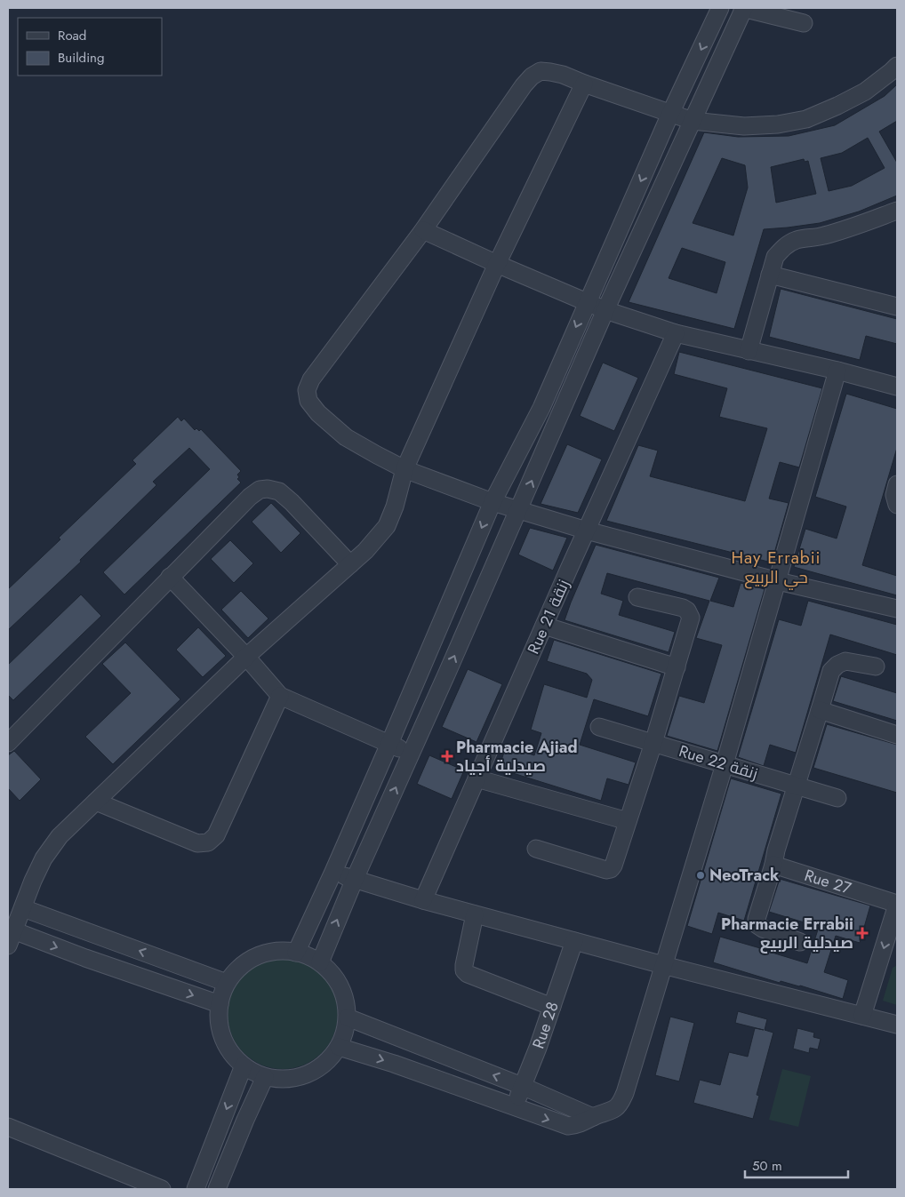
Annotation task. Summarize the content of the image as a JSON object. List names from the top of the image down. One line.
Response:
{"streets":{"street":["Rue 21 زنقة","Rue 22 زنقة","Rue 27","Rue 28"]},"districts":["Hay Errabii حي الربيع"],"places":{"health":["Pharmacie Ajiad صيدلية أجياد","Pharmacie Errabii صيدلية الربيع"],"other":["NeoTrack"]},"legend":["Road","Building"],"scale_bar":"50 m"}
